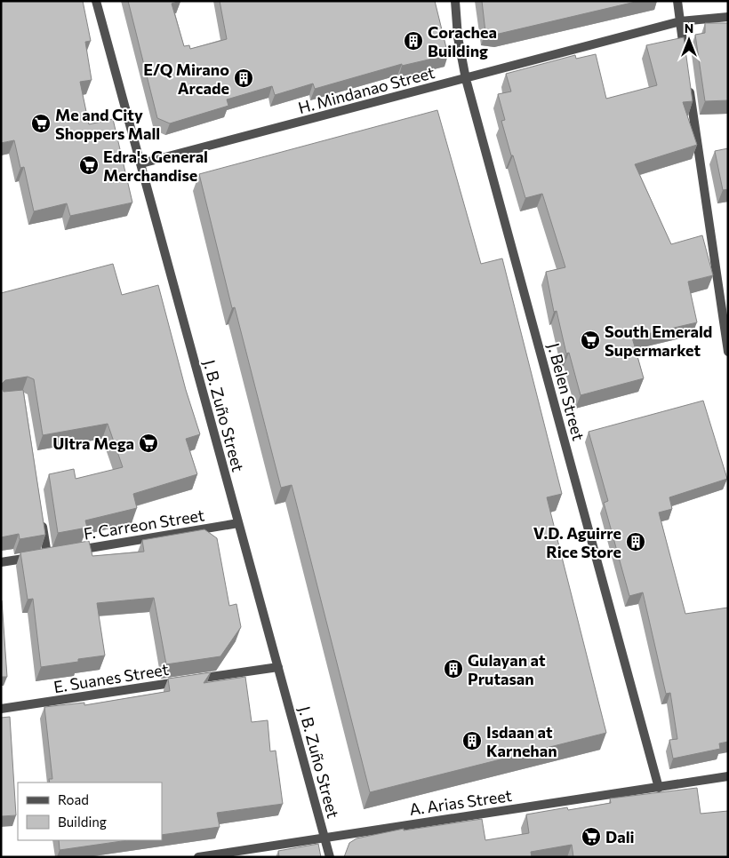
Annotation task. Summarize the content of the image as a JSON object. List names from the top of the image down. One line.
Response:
{"streets":{"street":["H. Mindanao Street","J. Belen Street","J. B. Zuño Street","F. Carreon Street","E. Suanes Street","A. Arias Street"]},"crossings":[["H. Mindanao Street","J. Belen Street"],["H. Mindanao Street","J. B. Zuño Street"],["J. Belen Street","A. Arias Street"],["J. B. Zuño Street","F. Carreon Street"],["J. B. Zuño Street","E. Suanes Street"],["J. B. Zuño Street","A. Arias Street"]],"places":{"building":["Corachea Building","E/Q Mirano Arcade","V.D. Aguirre Rice Store","Gulayan at Prutasan","Isdaan at Karnehan"],"supermarket":["Me and City Shoppers Mall","Edra's General Merchandise","South Emerald Supermarket","Ultra Mega","Dali"]},"legend":["Road","Building"],"north":"top"}
